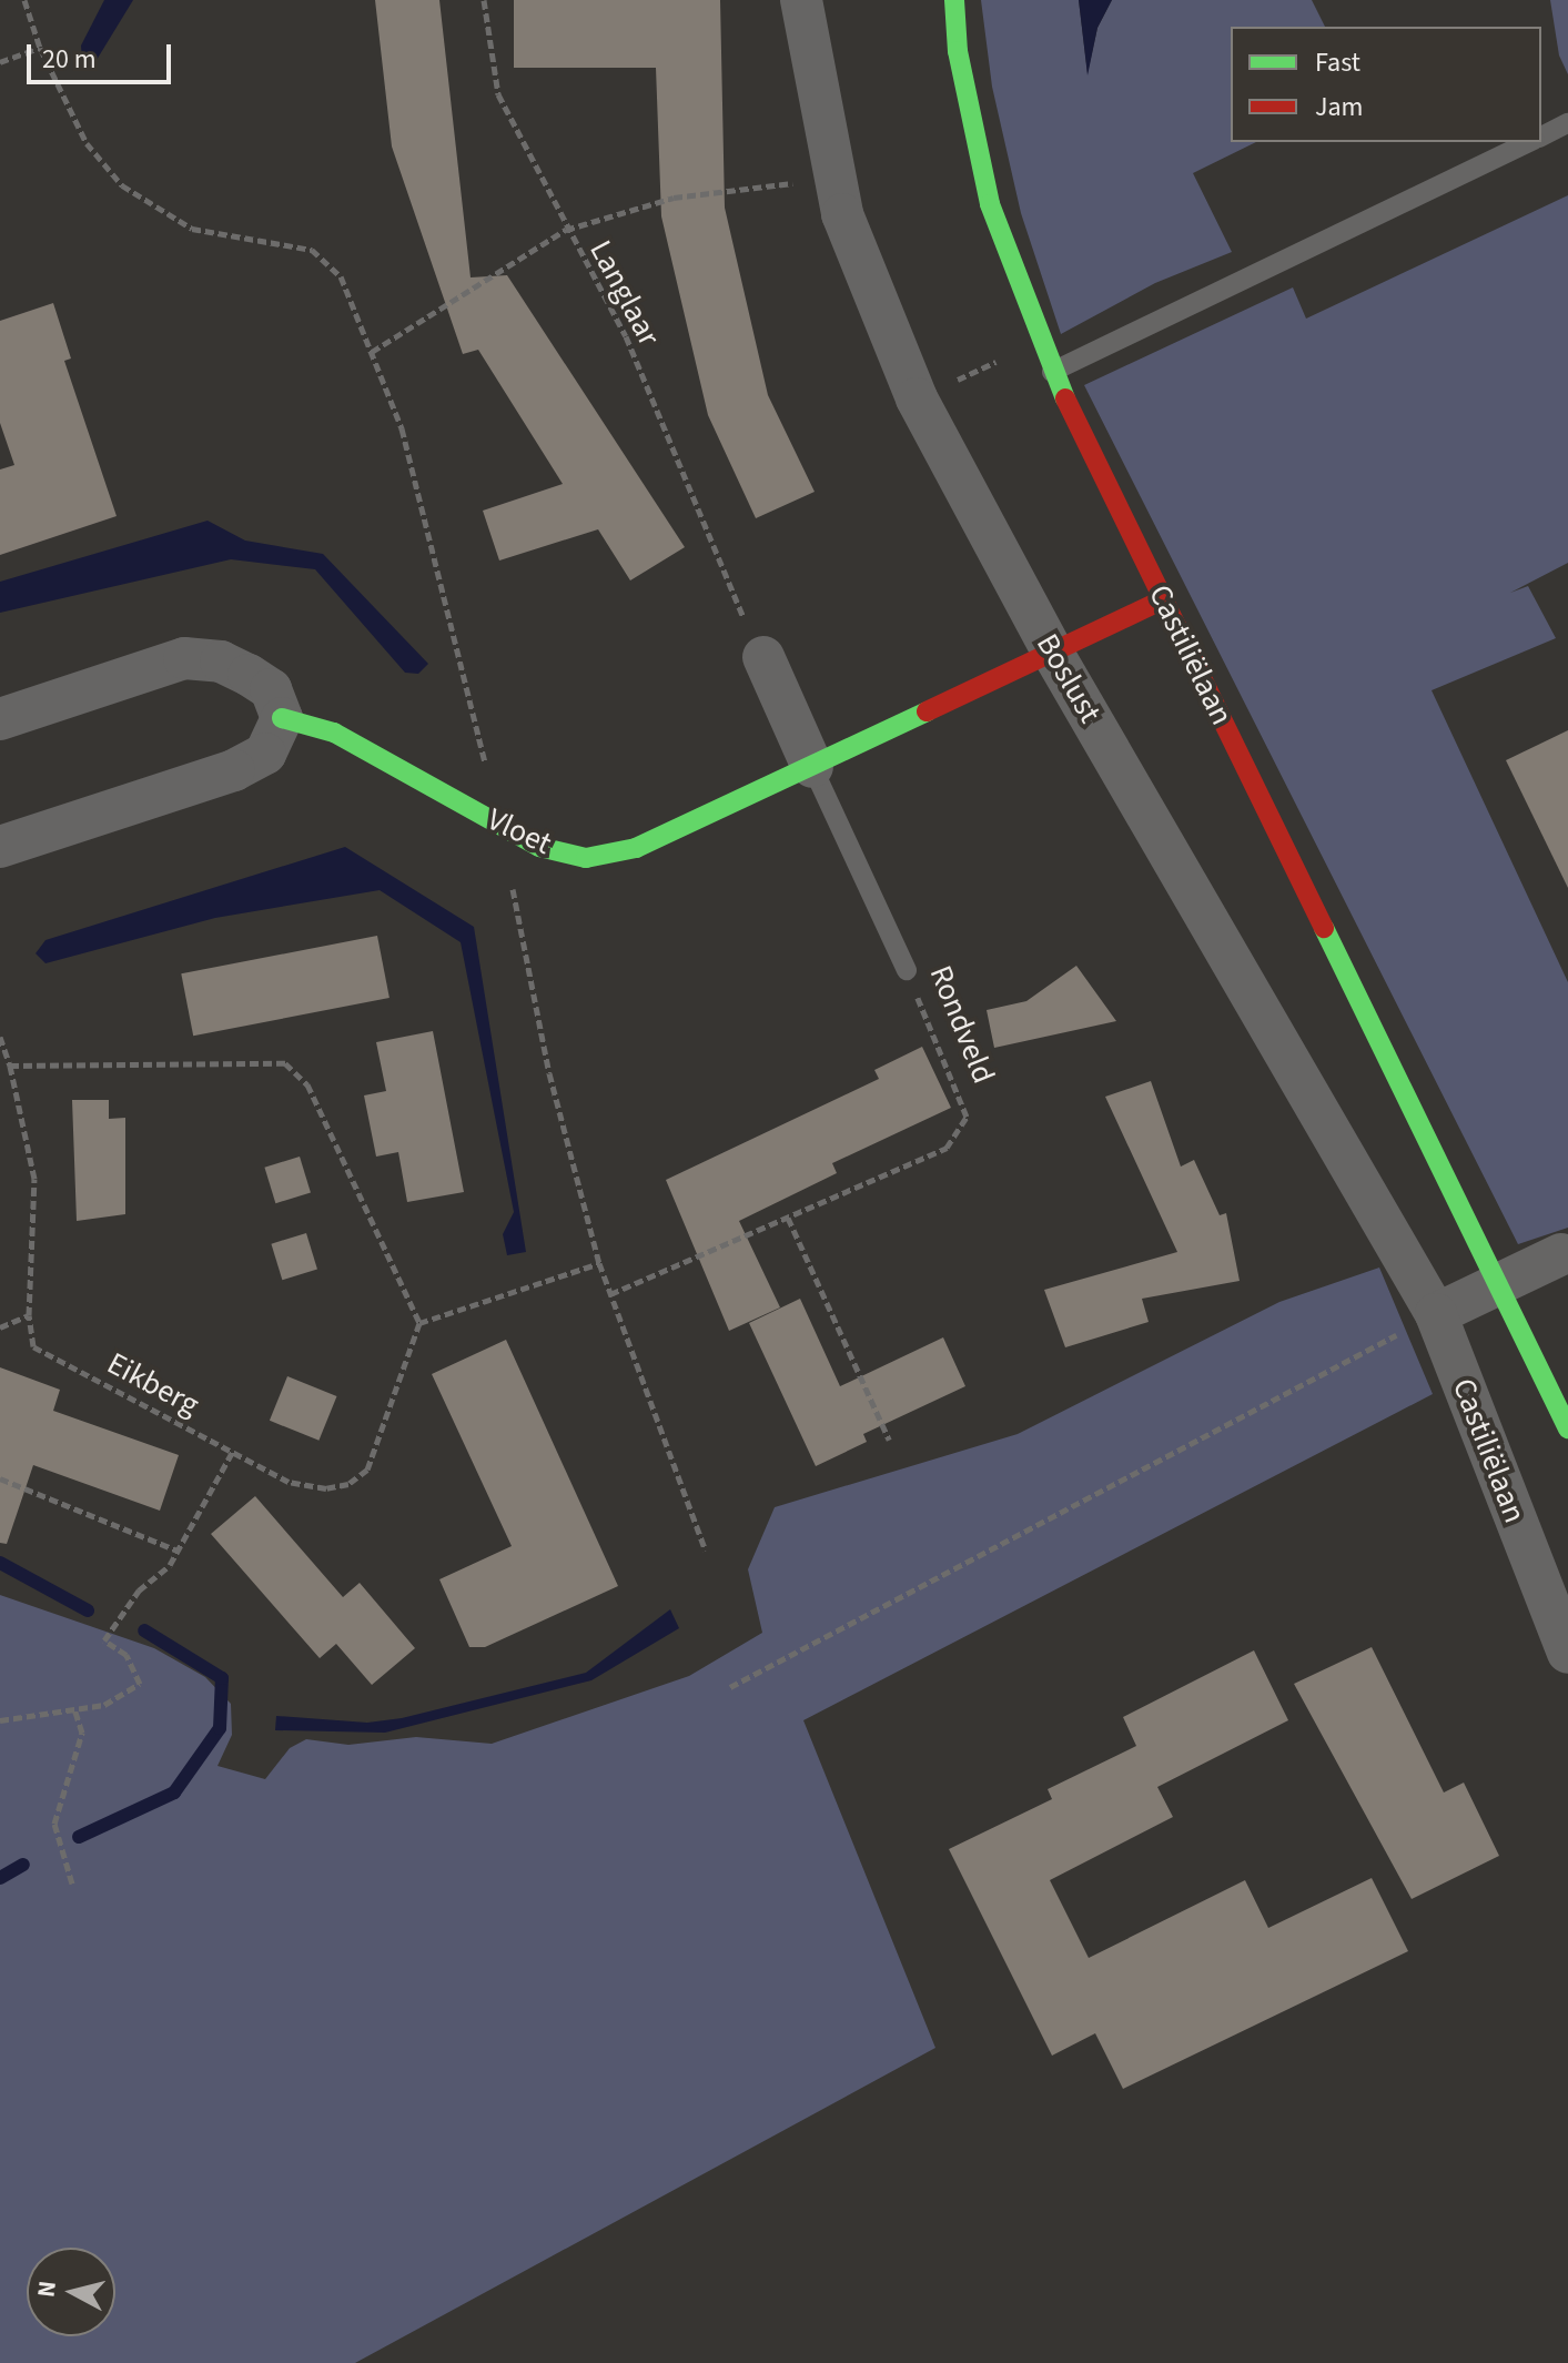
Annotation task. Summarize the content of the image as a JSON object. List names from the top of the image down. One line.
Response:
{"streets":{"street":["Castiliëlaan","Boslust","Vloet"],"lane":["Rondveld"],"path":["Langlaar","Eikberg"]},"crossings":[["Castiliëlaan","Boslust"],["Castiliëlaan","Vloet"],["Boslust","Vloet"],["Vloet","Rondveld"]],"legend":["Fast","Jam"],"scale_bar":"20 m","north":"left"}
